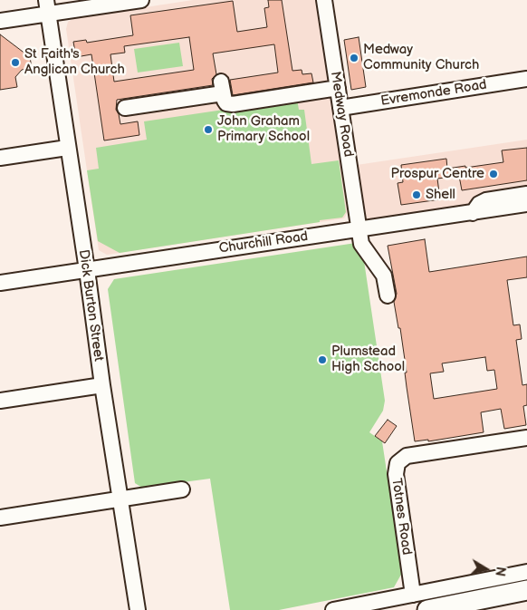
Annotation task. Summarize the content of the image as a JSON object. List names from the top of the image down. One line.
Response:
{"streets":{"street":["Evremonde Road","Medway Road","Churchill Road","Dick Burton Street","Totnes Road"]},"crossings":[["Evremonde Road","Medway Road"],["Medway Road","Churchill Road"],["Churchill Road","Dick Burton Street"]],"places":["Medway Community Church","St Faith's Anglican Church","John Graham Primary School","Prospur Centre","Shell","Plumstead High School"],"north":"right"}
